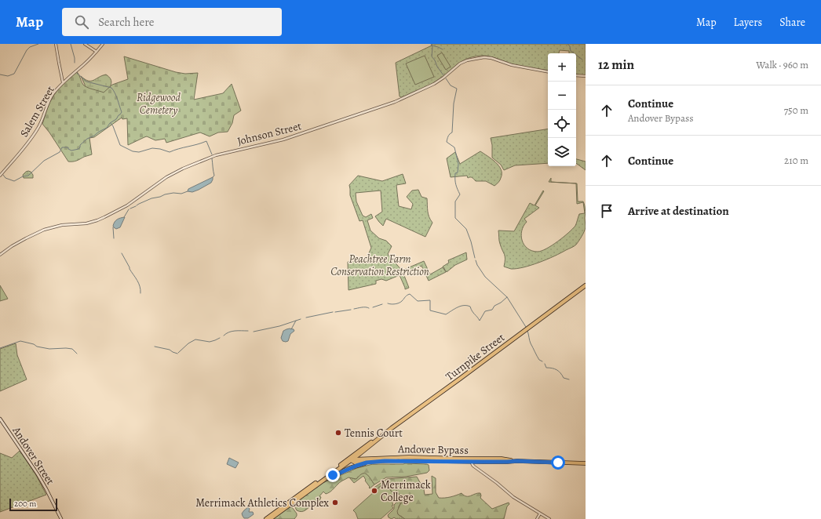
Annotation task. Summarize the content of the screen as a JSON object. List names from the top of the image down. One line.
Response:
{"streets":{"highway":["Turnpike Street"],"main road":["Andover Bypass","Andover Street"],"street":["Salem Street","Johnson Street"]},"crossings":[["Turnpike Street","Andover Bypass"]],"parks":["Ridgewood Cemetery","Peachtree Farm Conservation Restriction"],"places":["Tennis Court","Merrimack College","Merrimack Athletics Complex"],"scale_bar":"200 m","page":{"header":"Map","search":"Search here","nav":["Map","Layers","Share"],"heading":["12 min","Walk · 960 m"],"map_buttons":["+","−"],"list":[["Continue","Andover Bypass","750 m"],["Continue","210 m"],"Arrive at destination"],"scale":"200 m"}}
